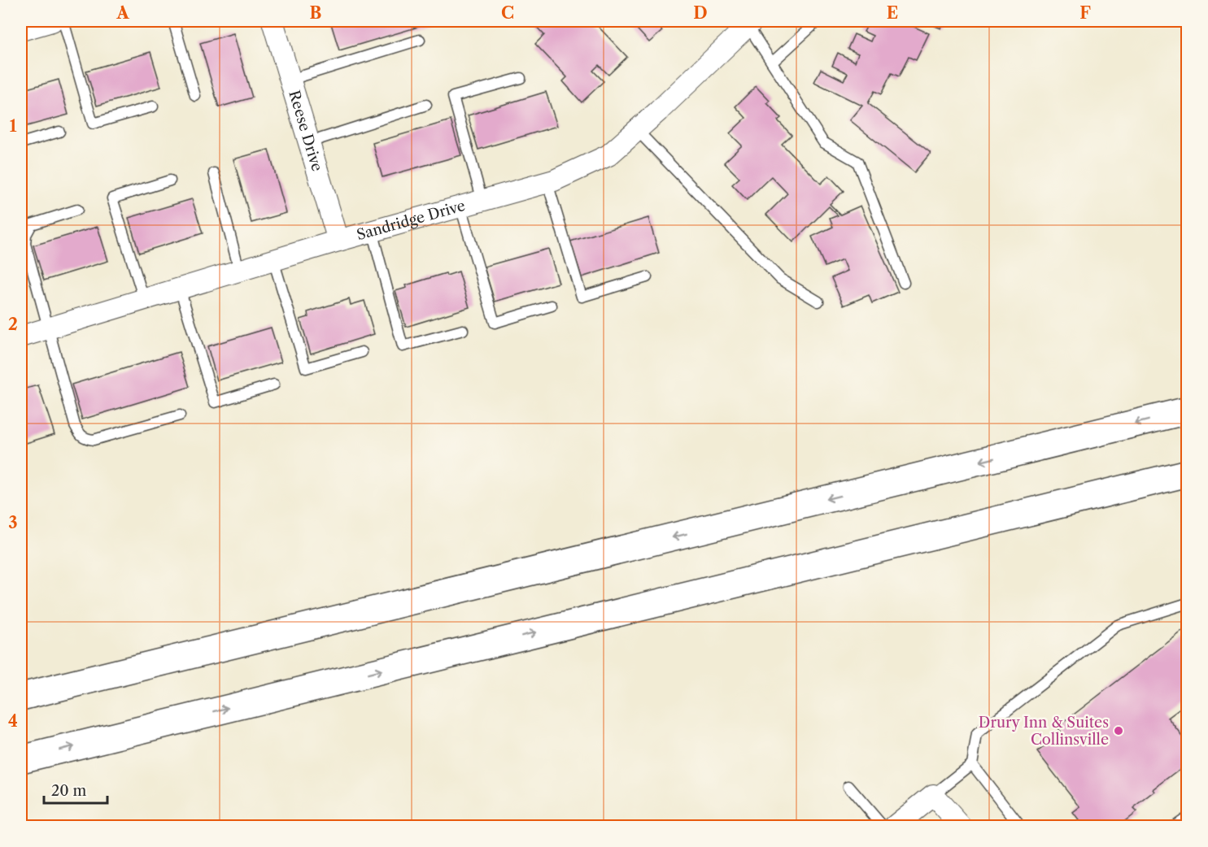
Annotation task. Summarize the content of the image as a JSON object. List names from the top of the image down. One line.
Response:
{"streets":{"street":["Reese Drive","Sandridge Drive"]},"crossings":[["Reese Drive","Sandridge Drive"]],"places":["Drury Inn & Suites Collinsville"],"scale_bar":"20 m","grid":{"columns":["A","B","C","D","E","F"],"rows":["1","2","3","4"]}}
